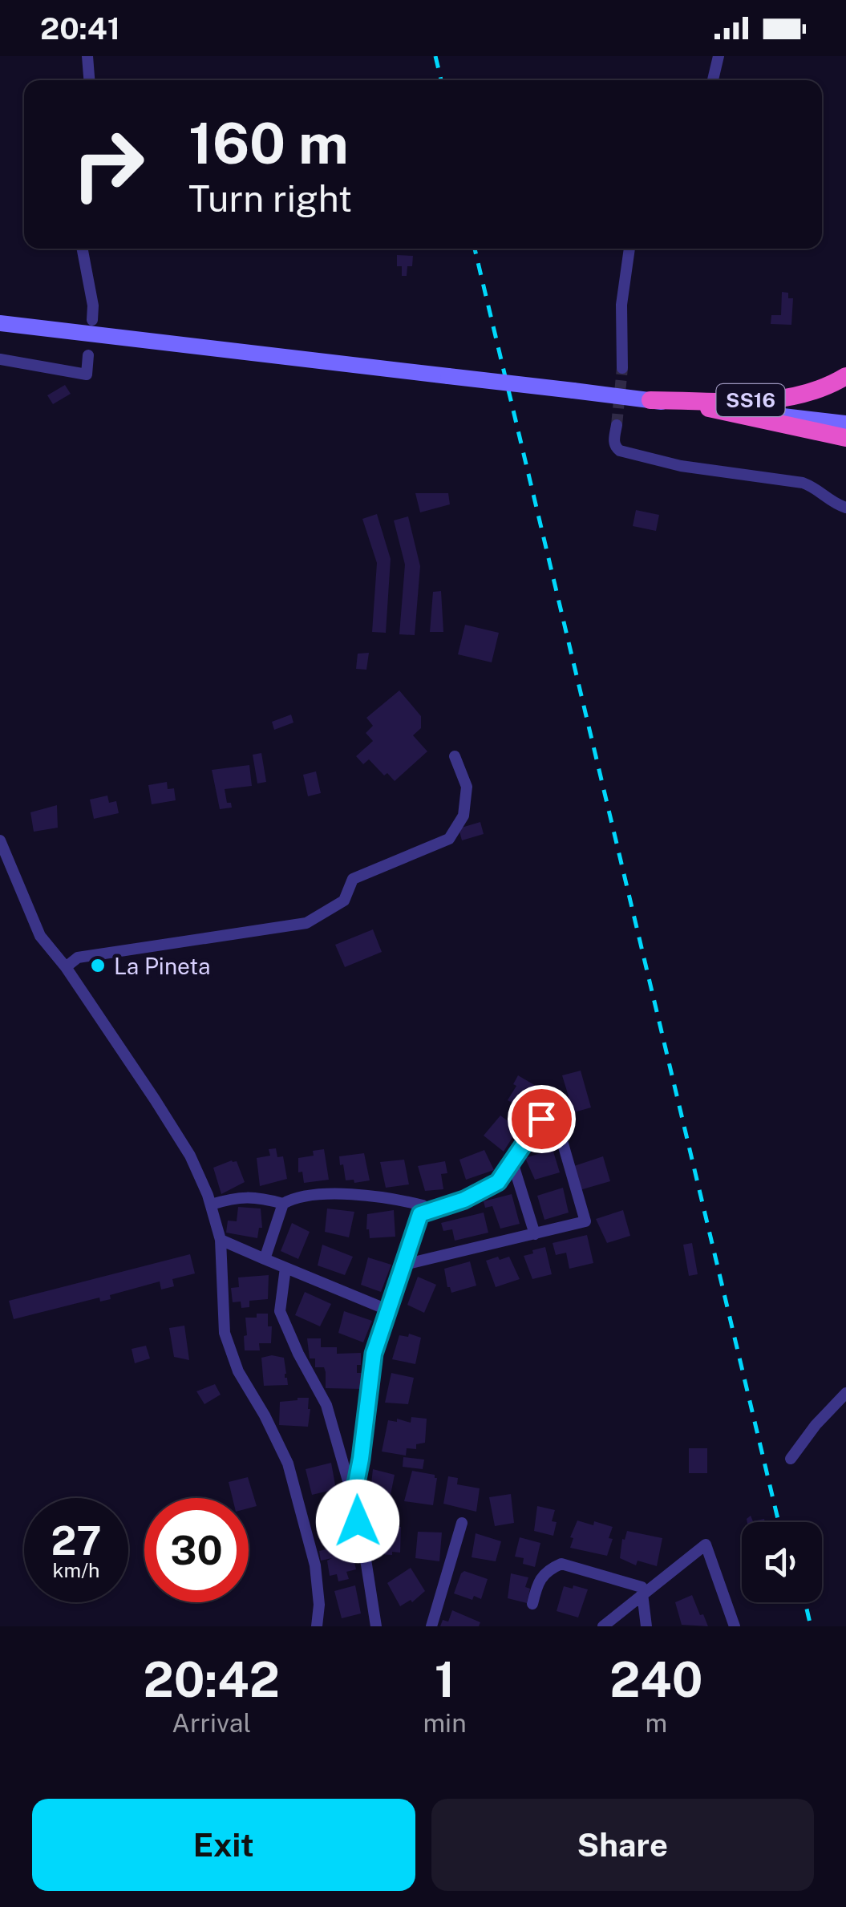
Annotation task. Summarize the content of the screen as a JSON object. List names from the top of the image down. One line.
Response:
{"streets":{"highway":["SS16"]},"places":["La Pineta"],"page":{"status":"20:41","turn":["160 m","Turn right"],"speed":"27 km/h","limit":"30","eta":["20:42","Arrival","1","min","240","m"],"buttons":["Exit","Share"]}}
